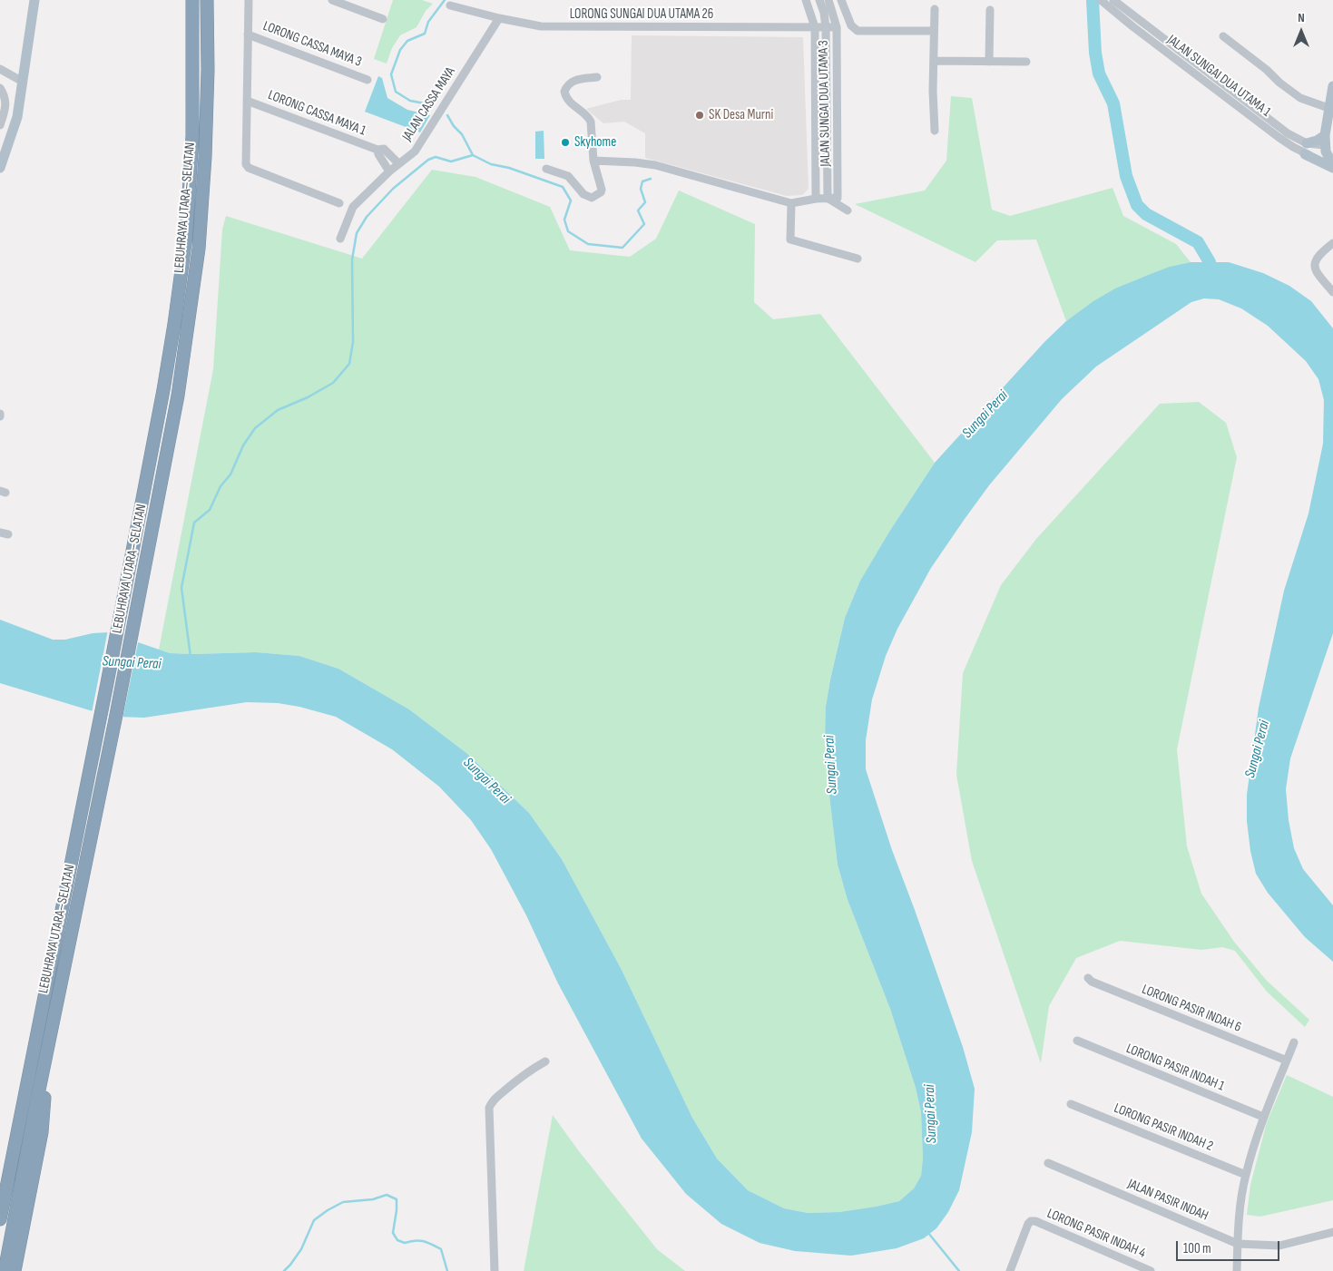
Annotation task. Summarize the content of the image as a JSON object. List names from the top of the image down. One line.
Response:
{"streets":{"highway":["LEBUHRAYA UTARA–SELATAN"],"street":["LORONG SUNGAI DUA UTAMA 26","LORONG CASSA MAYA 3","JALAN SUNGAI DUA UTAMA 1","JALAN SUNGAI DUA UTAMA 3","JALAN CASSA MAYA","LORONG CASSA MAYA 1","LORONG PASIR INDAH 6","LORONG PASIR INDAH 1","LORONG PASIR INDAH 2","JALAN PASIR INDAH","LORONG PASIR INDAH 4"]},"crossings":[["LORONG SUNGAI DUA UTAMA 26","JALAN SUNGAI DUA UTAMA 3"],["LORONG SUNGAI DUA UTAMA 26","JALAN CASSA MAYA"],["JALAN CASSA MAYA","LORONG CASSA MAYA 1"]],"water":["Sungai Perai"],"places":["SK Desa Murni","Skyhome"],"scale_bar":"100 m","north":"top"}
